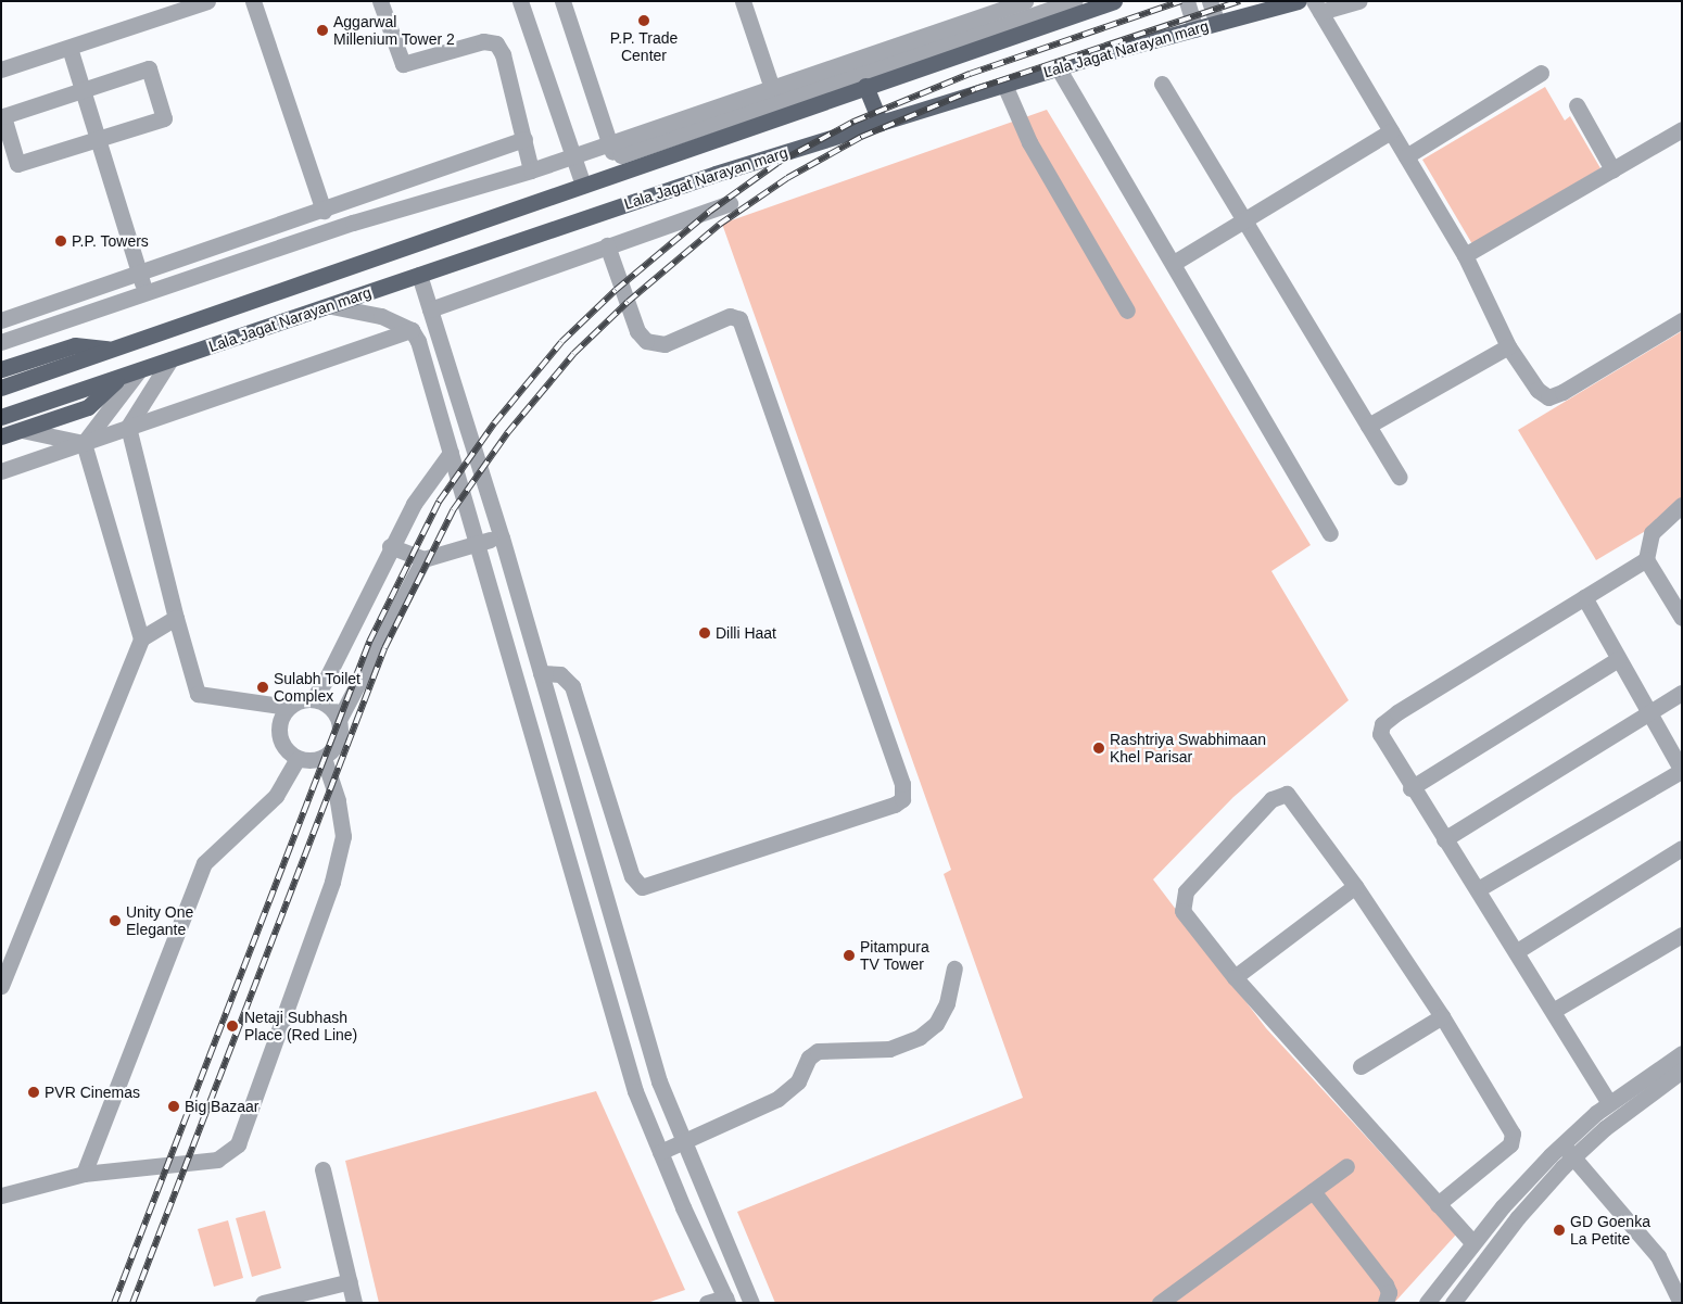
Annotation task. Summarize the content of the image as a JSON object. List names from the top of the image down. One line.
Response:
{"streets":{"main road":["Lala Jagat Narayan marg"]},"places":["P.P. Trade Center","Aggarwal Millenium Tower 2","P.P. Towers","Dilli Haat","Sulabh Toilet Complex","Rashtriya Swabhimaan Khel Parisar","Unity One Elegante","Pitampura TV Tower","Netaji Subhash Place (Red Line)","PVR Cinemas","Big Bazaar","GD Goenka La Petite"]}
